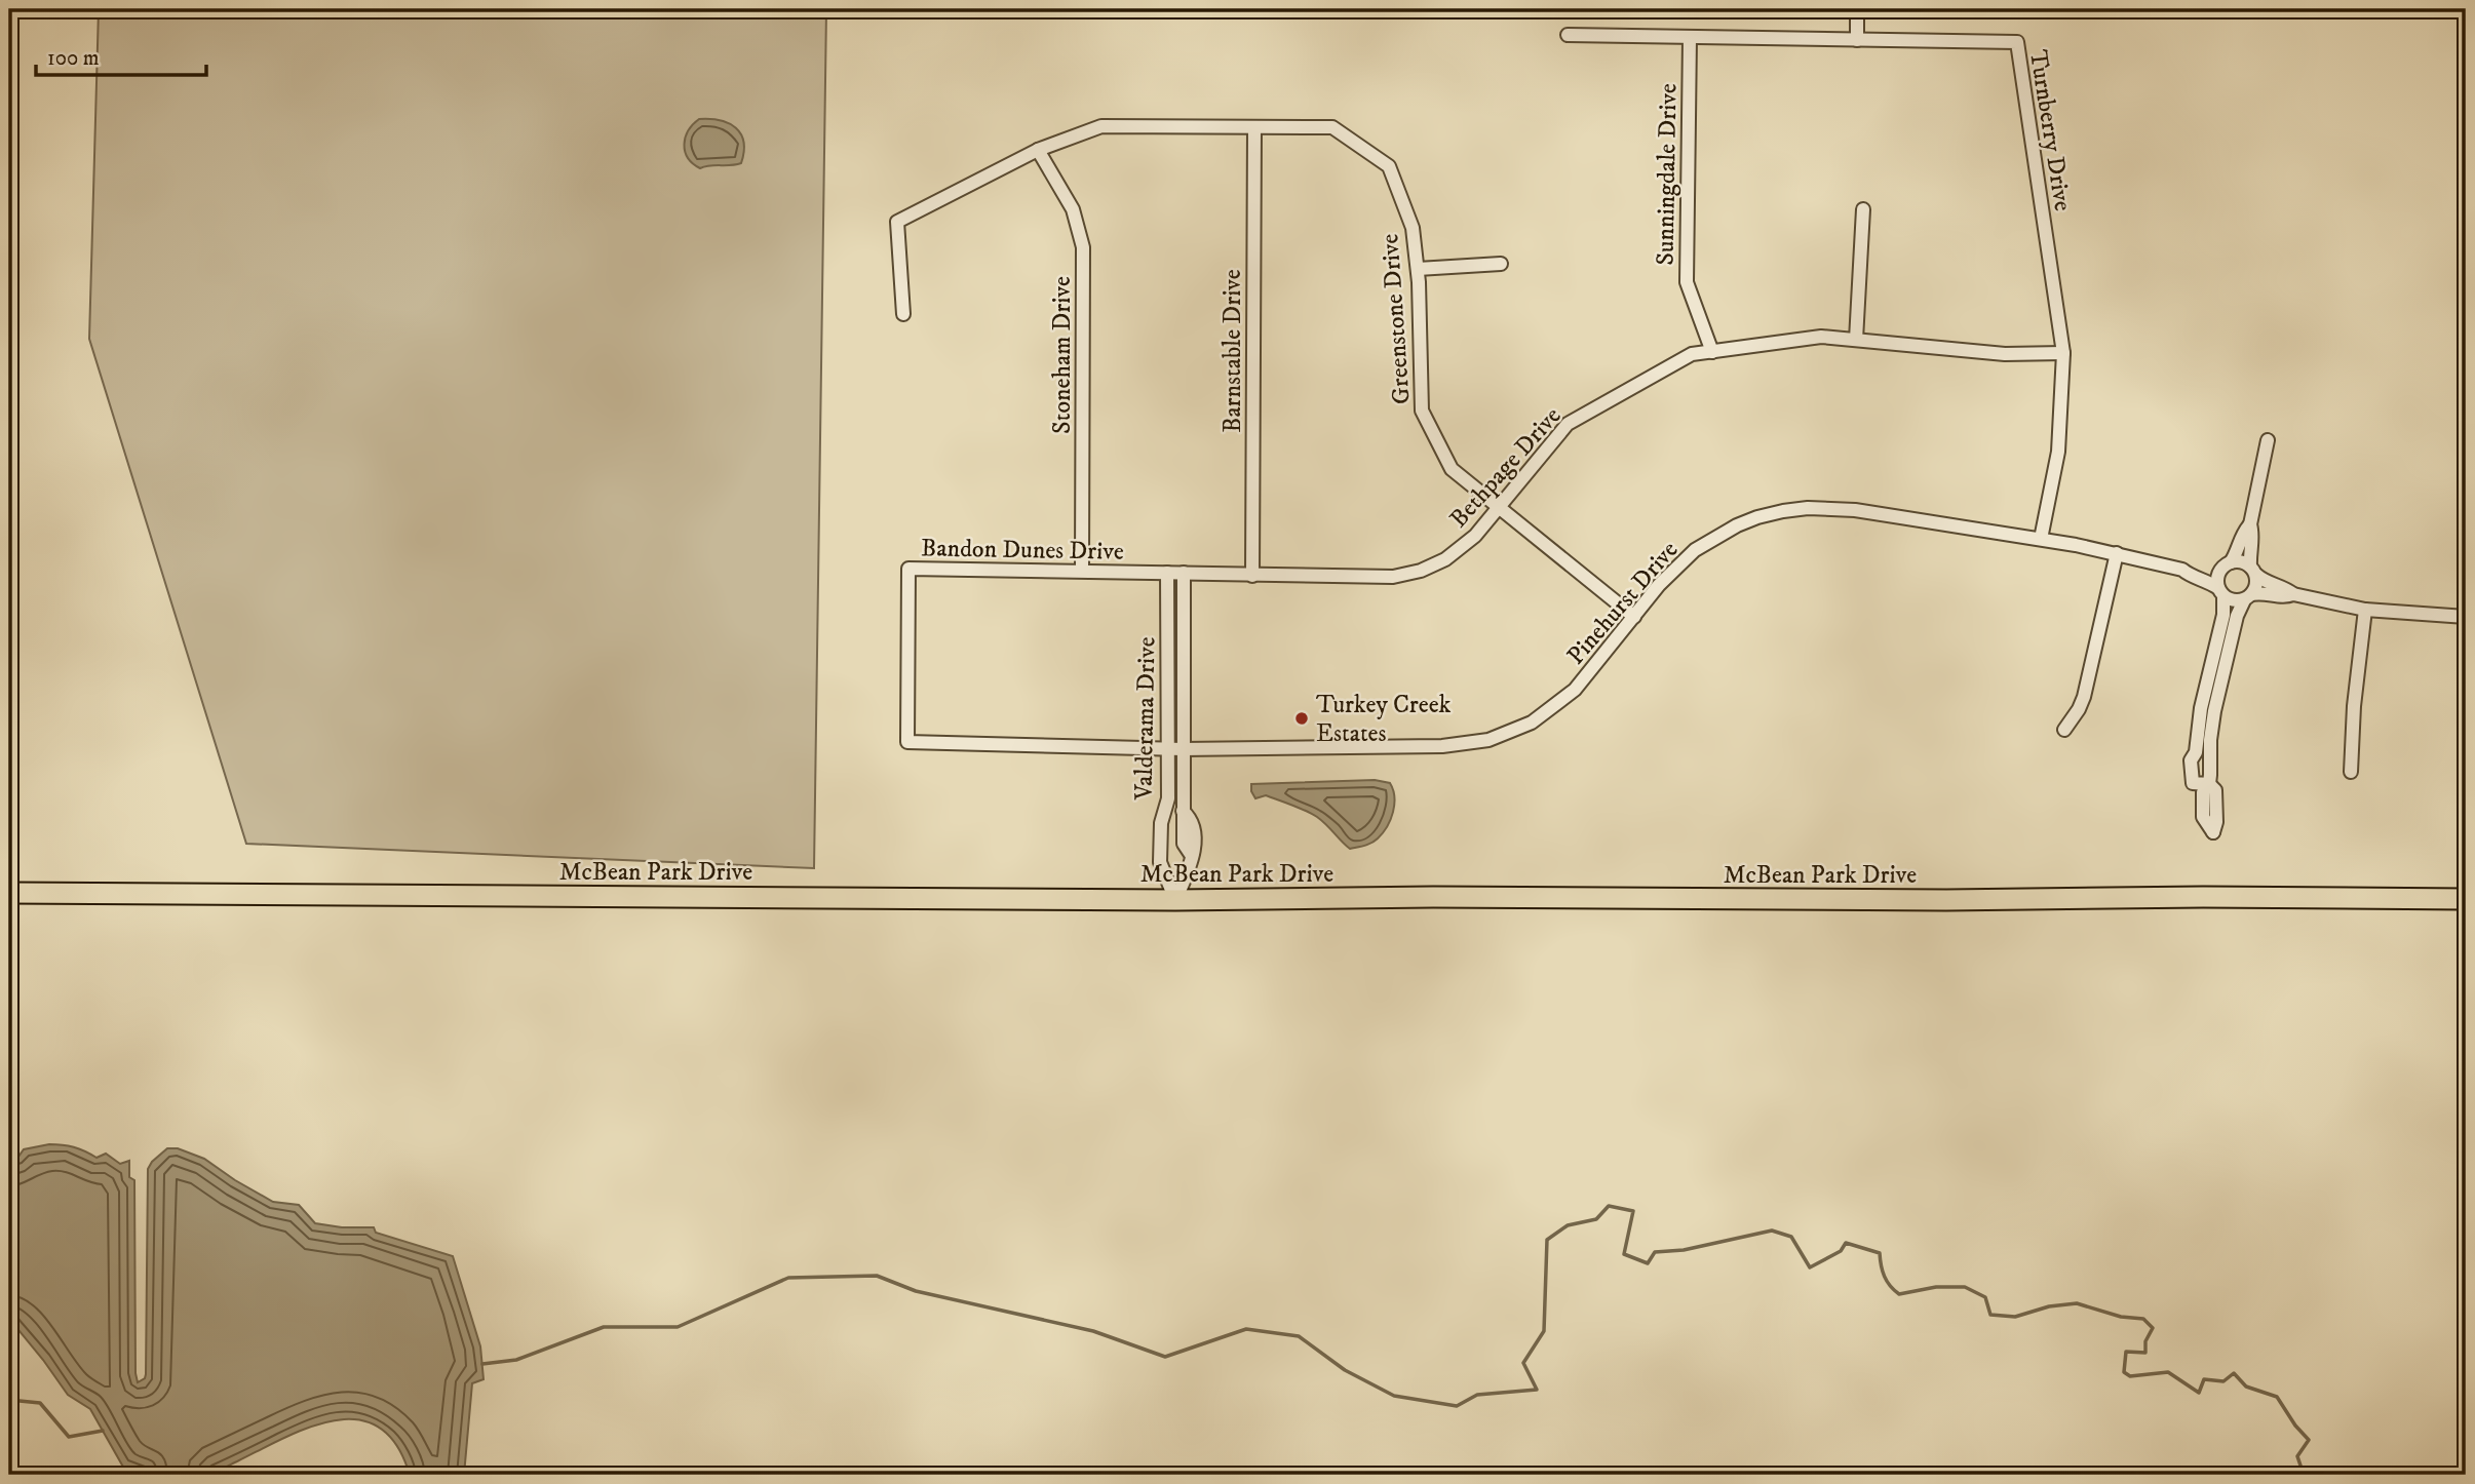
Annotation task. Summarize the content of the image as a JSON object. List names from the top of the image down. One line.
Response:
{"streets":{"main road":["McBean Park Drive"],"street":["Turnberry Drive","Sunningdale Drive","Greenstone Drive","Barnstable Drive","Stoneham Drive","Bethpage Drive","Bandon Dunes Drive","Pinehurst Drive","Valderama Drive"]},"crossings":[["Turnberry Drive","Sunningdale Drive"],["Turnberry Drive","Bethpage Drive"],["Turnberry Drive","Pinehurst Drive"],["Sunningdale Drive","Bethpage Drive"],["Greenstone Drive","Barnstable Drive"],["Greenstone Drive","Stoneham Drive"],["Greenstone Drive","Bethpage Drive"],["Greenstone Drive","Pinehurst Drive"],["Barnstable Drive","Bethpage Drive"],["Stoneham Drive","Bandon Dunes Drive"],["Bethpage Drive","Bandon Dunes Drive"],["Bethpage Drive","Valderama Drive"],["Bandon Dunes Drive","Pinehurst Drive"],["Bandon Dunes Drive","Valderama Drive"],["Pinehurst Drive","Valderama Drive"],["Valderama Drive","McBean Park Drive"]],"places":["Turkey Creek Estates"],"scale_bar":"100 m"}
